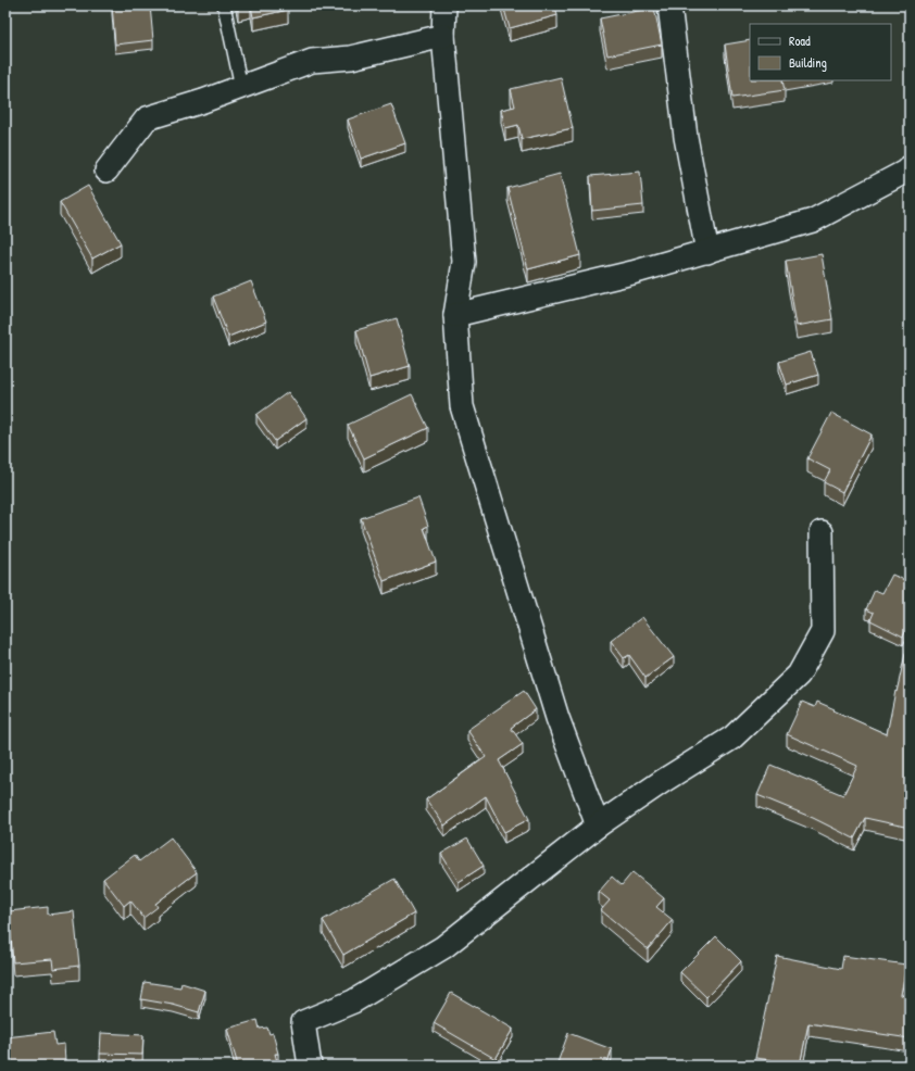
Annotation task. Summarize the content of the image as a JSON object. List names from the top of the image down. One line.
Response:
{"legend":["Road","Building"]}
